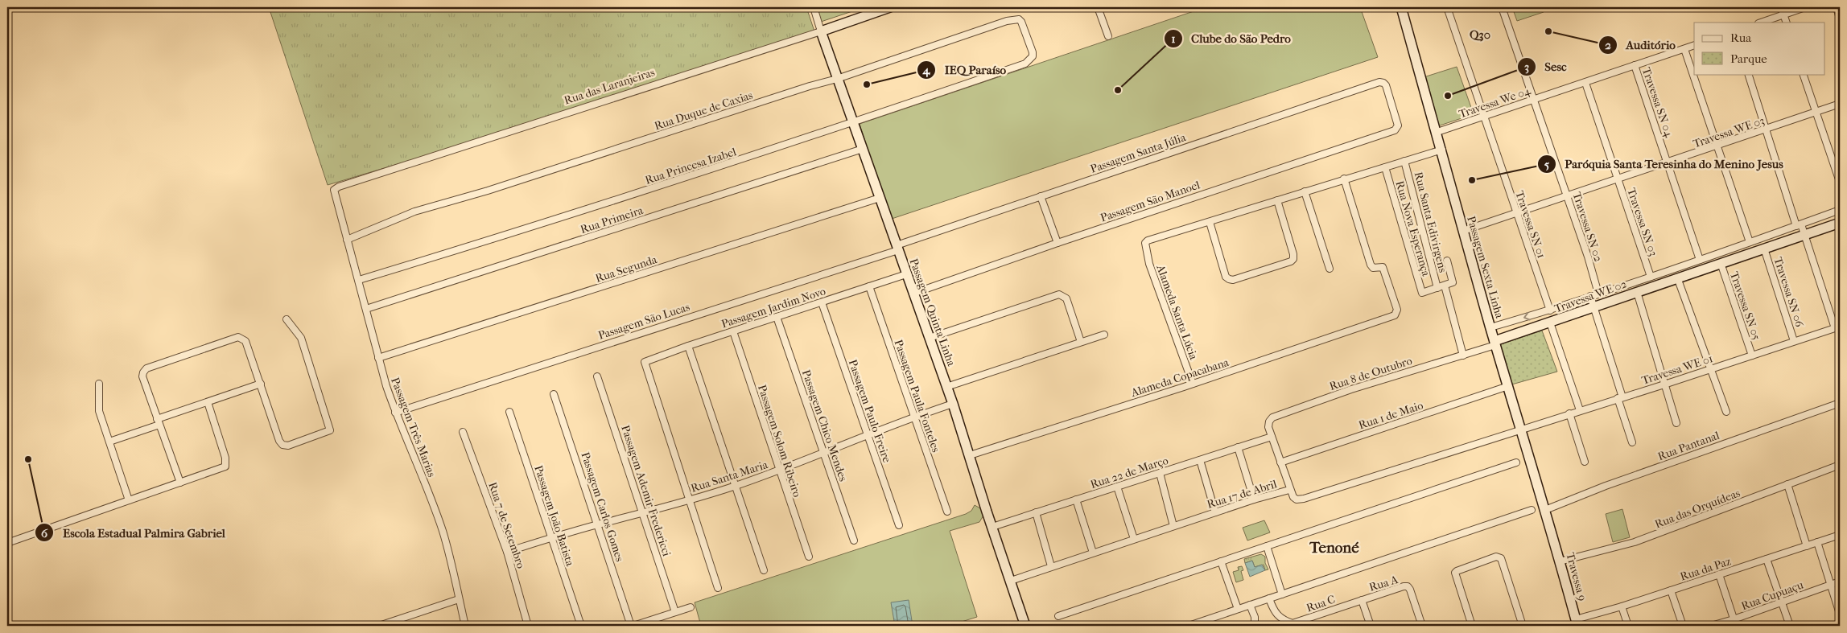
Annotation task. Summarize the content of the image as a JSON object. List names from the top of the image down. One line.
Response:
{"streets":{"street":["Rua das Laranjeiras","Travessa We 04","Travessa SN 04","Rua Duque de Caxias","Travessa WE 03","Passagem Santa Júlia","Rua Princesa Izabel","Passagem São Manoel","Rua Primeira","Rua Santa Edivirgens","Travessa SN 03","Travessa SN 01","Travessa SN 02","Rua Nova Esperança","Passagem Sexta Linha","Rua Segunda","Travessa SN 06","Travessa WE 02","Travessa SN 05","Passagem Jardim Novo","Passagem Quinta Linha","Alameda Santa Lúcia","Passagem São Lucas","Travessa WE 01","Rua 8 de Outubro","Alameda Copacabana","Passagem Paula Fonteles","Passagem Paulo Freire","Rua 1 de Maio","Passagem Chico Mendes","Passagem Três Marias","Passagem Solom Ribeiro","Rua Pantanal","Rua 22 de Março","Rua Santa Maria","Passagem Ademir Fredericci","Rua 17 de Abril","Passagem Carlos Gomes","Rua das Orquídeas","Passagem João Batista","Rua 7 de Setembro","Rua da Paz","Travessa 9","Rua A","Rua Cupuaçu","Rua C"]},"crossings":[["Rua das Laranjeiras","Passagem Quinta Linha"],["Rua das Laranjeiras","Passagem Três Marias"],["Travessa We 04","Travessa SN 04"],["Travessa We 04","Travessa SN 03"],["Travessa We 04","Travessa SN 01"],["Travessa We 04","Travessa SN 02"],["Travessa We 04","Passagem Sexta Linha"],["Travessa SN 04","Travessa WE 03"],["Travessa SN 04","Travessa WE 02"],["Rua Duque de Caxias","Rua Princesa Izabel"],["Rua Duque de Caxias","Passagem Quinta Linha"],["Rua Duque de Caxias","Passagem Três Marias"],["Travessa WE 03","Travessa SN 03"],["Travessa WE 03","Travessa SN 01"],["Travessa WE 03","Travessa SN 02"],["Travessa WE 03","Passagem Sexta Linha"],["Passagem Santa Júlia","Passagem São Manoel"],["Passagem Santa Júlia","Passagem Quinta Linha"],["Passagem Santa Júlia","Passagem São Lucas"],["Rua Princesa Izabel","Passagem Quinta Linha"],["Rua Princesa Izabel","Passagem Três Marias"],["Passagem São Manoel","Passagem Quinta Linha"],["Rua Primeira","Passagem Quinta Linha"],["Rua Primeira","Passagem Três Marias"],["Rua Santa Edivirgens","Rua Nova Esperança"],["Travessa SN 03","Travessa WE 02"],["Travessa SN 01","Travessa WE 02"],["Travessa SN 02","Travessa WE 02"],["Passagem Sexta Linha","Travessa WE 02"],["Passagem Sexta Linha","Travessa WE 01"],["Passagem Sexta Linha","Rua 8 de Outubro"],["Passagem Sexta Linha","Rua 1 de Maio"],["Passagem Sexta Linha","Rua Pantanal"],["Passagem Sexta Linha","Rua 17 de Abril"],["Passagem Sexta Linha","Travessa 9"],["Rua Segunda","Passagem Quinta Linha"],["Rua Segunda","Passagem Três Marias"],["Travessa SN 06","Travessa WE 02"],["Travessa SN 06","Travessa WE 01"],["Travessa WE 02","Travessa SN 05"],["Travessa WE 02","Rua 8 de Outubro"],["Travessa SN 05","Travessa WE 01"],["Passagem Jardim Novo","Passagem Quinta Linha"],["Passagem Jardim Novo","Passagem Paula Fonteles"],["Passagem Jardim Novo","Passagem Paulo Freire"],["Passagem Jardim Novo","Passagem Chico Mendes"],["Passagem Jardim Novo","Passagem Solom Ribeiro"],["Passagem Jardim Novo","Rua Santa Maria"],["Passagem Quinta Linha","Passagem São Lucas"],["Passagem Quinta Linha","Alameda Copacabana"],["Passagem Quinta Linha","Rua 22 de Março"],["Passagem Quinta Linha","Rua Santa Maria"],["Passagem Quinta Linha","Rua 17 de Abril"],["Alameda Santa Lúcia","Alameda Copacabana"],["Passagem São Lucas","Passagem Três Marias"],["Travessa WE 01","Rua 17 de Abril"],["Rua 8 de Outubro","Rua 1 de Maio"],["Rua 8 de Outubro","Rua 22 de Março"],["Rua 8 de Outubro","Rua 17 de Abril"],["Passagem Paula Fonteles","Rua Santa Maria"],["Passagem Paulo Freire","Rua Santa Maria"],["Passagem Chico Mendes","Rua Santa Maria"],["Passagem Solom Ribeiro","Rua Santa Maria"],["Rua Santa Maria","Passagem Ademir Fredericci"],["Rua Santa Maria","Passagem Carlos Gomes"],["Rua Santa Maria","Passagem João Batista"],["Rua Santa Maria","Rua 7 de Setembro"],["Rua das Orquídeas","Travessa 9"],["Rua da Paz","Travessa 9"],["Rua A","Rua C"]],"districts":["Q30","Tenoné"],"places":["Auditório","IEQ Paraíso","Clube do São Pedro","Sesc","Paróquia Santa Teresinha do Menino Jesus","Escola Estadual Palmira Gabriel"],"legend":["Rua","Parque"]}
